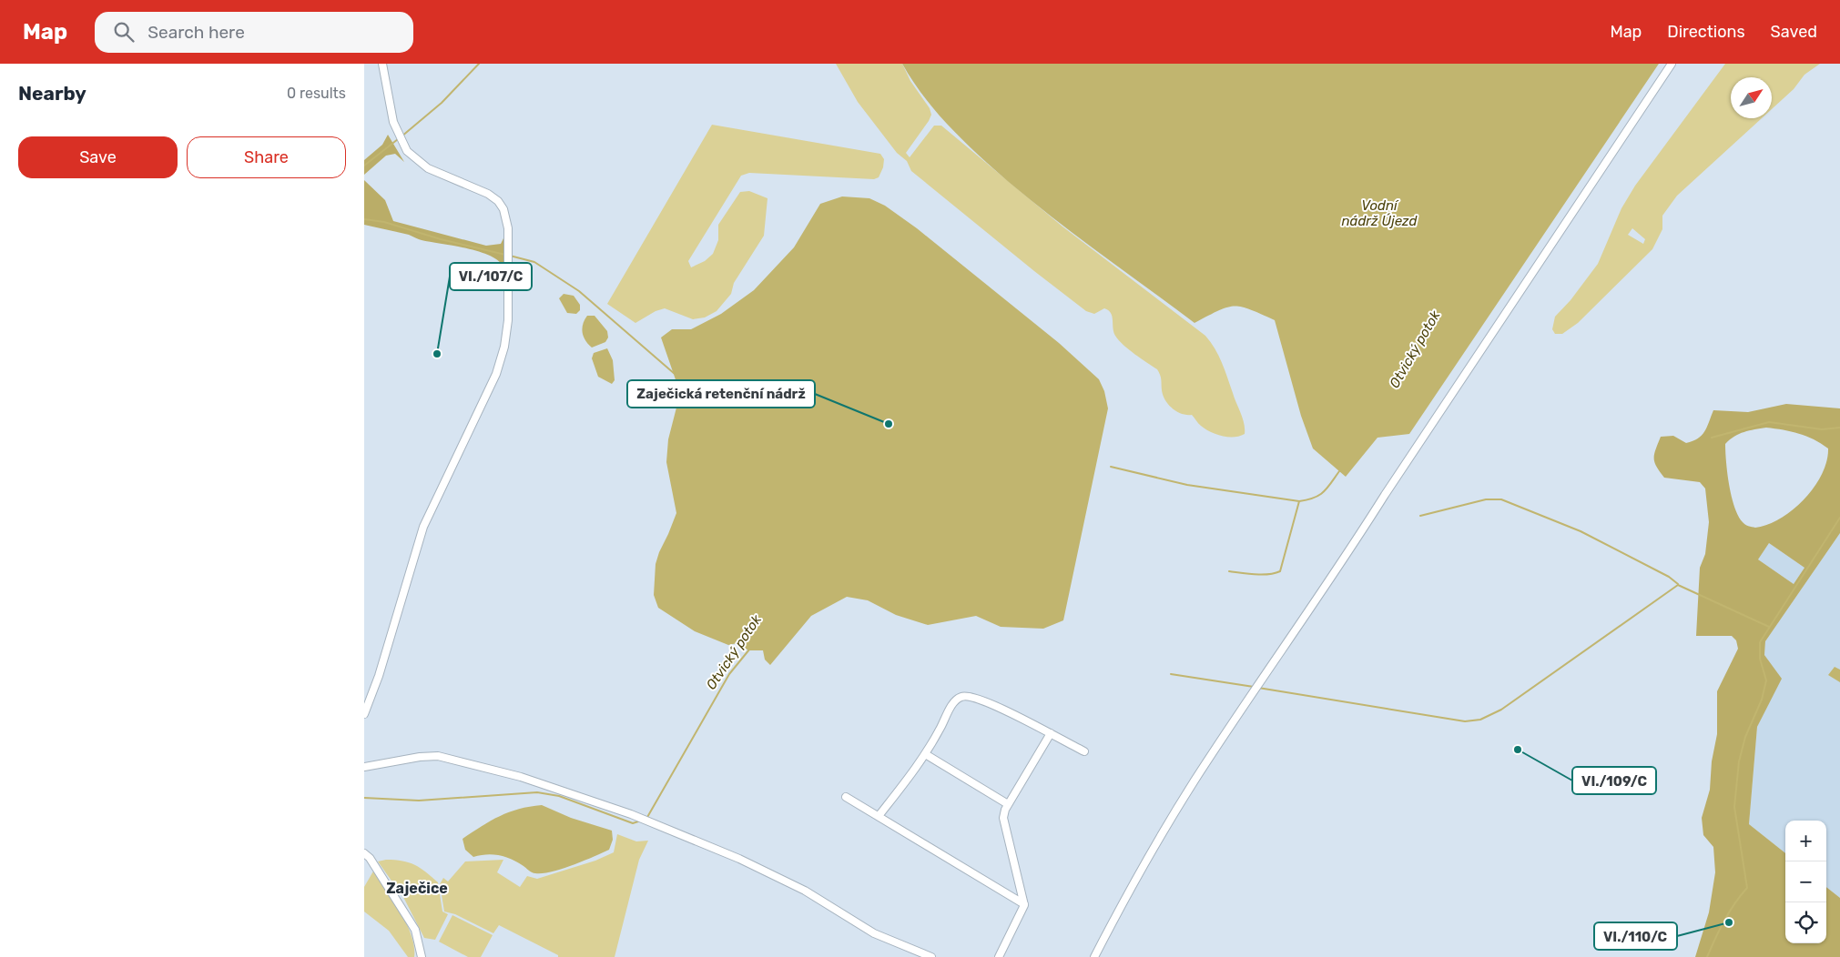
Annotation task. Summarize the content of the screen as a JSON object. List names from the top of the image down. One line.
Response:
{"districts":["Zaječice"],"water":["Vodní nádrž Újezd","Otvický potok"],"places":["VI./107/C","Zaječická retenční nádrž","VI./109/C","VI./110/C"],"north":"top right","page":{"header":"Map","search":"Search here","nav":["Map","Directions","Saved"],"heading":["Nearby","0 results"],"buttons":["Save","Share"],"map_buttons":["+","−"]}}
